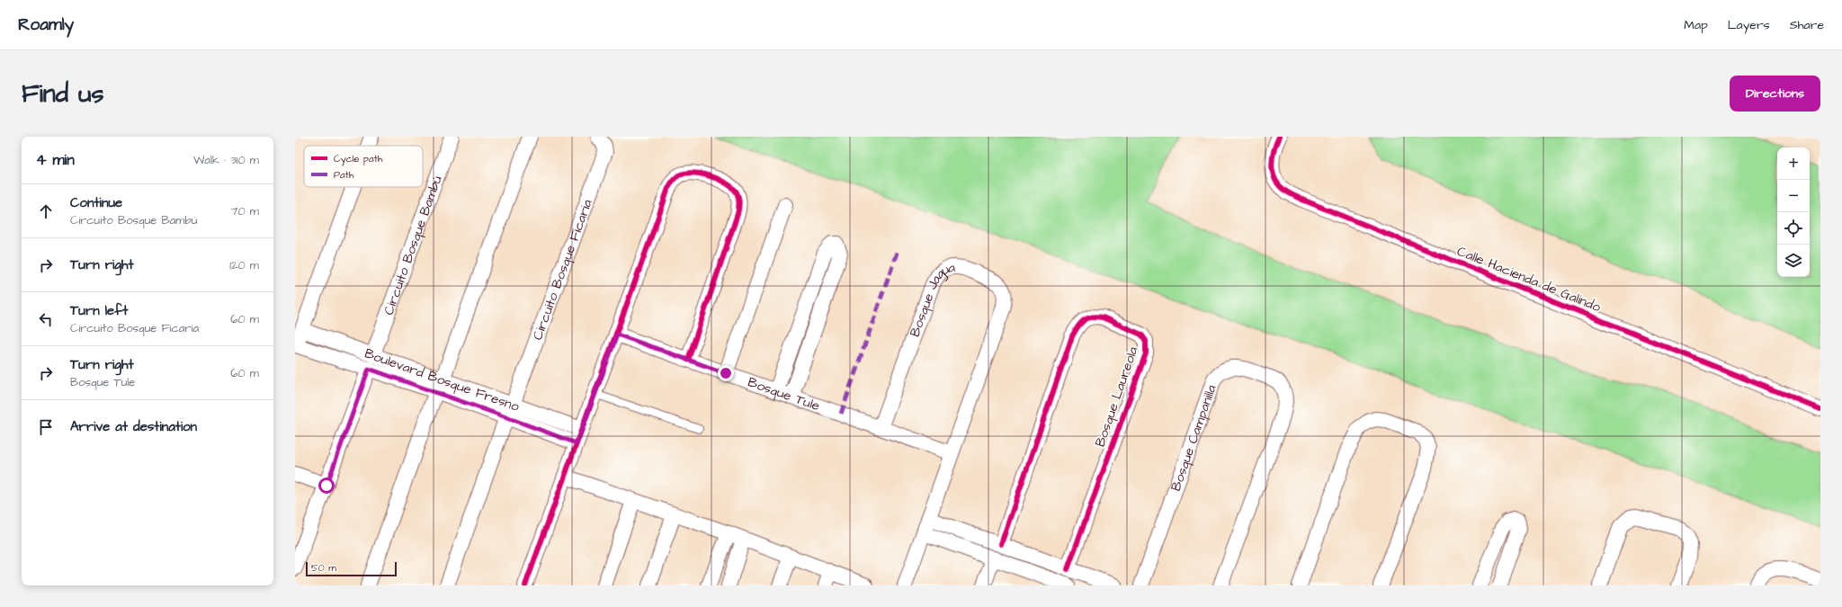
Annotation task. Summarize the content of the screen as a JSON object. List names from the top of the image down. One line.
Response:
{"streets":{"street":["Circuito Bosque Bambú","Circuito Bosque Ficaria","Calle Hacienda de Galindo","Bosque Jagua","Boulevard Bosque Fresno","Bosque Tule","Bosque Laureola","Bosque Campanilla"]},"crossings":[["Circuito Bosque Bambú","Boulevard Bosque Fresno"],["Circuito Bosque Ficaria","Boulevard Bosque Fresno"],["Bosque Jagua","Bosque Tule"]],"legend":["Cycle path","Path"],"scale_bar":"50 m","page":{"header":"Roamly","nav":["Map","Layers","Share"],"buttons":"Directions","title":"Find us","heading":["4 min","Walk · 310 m"],"map_buttons":["+","−"],"list":[["Continue","Circuito Bosque Bambú","70 m"],["Turn right","120 m"],["Turn left","Circuito Bosque Ficaria","60 m"],["Turn right","Bosque Tule","60 m"],"Arrive at destination"],"scale":"50 m"}}
